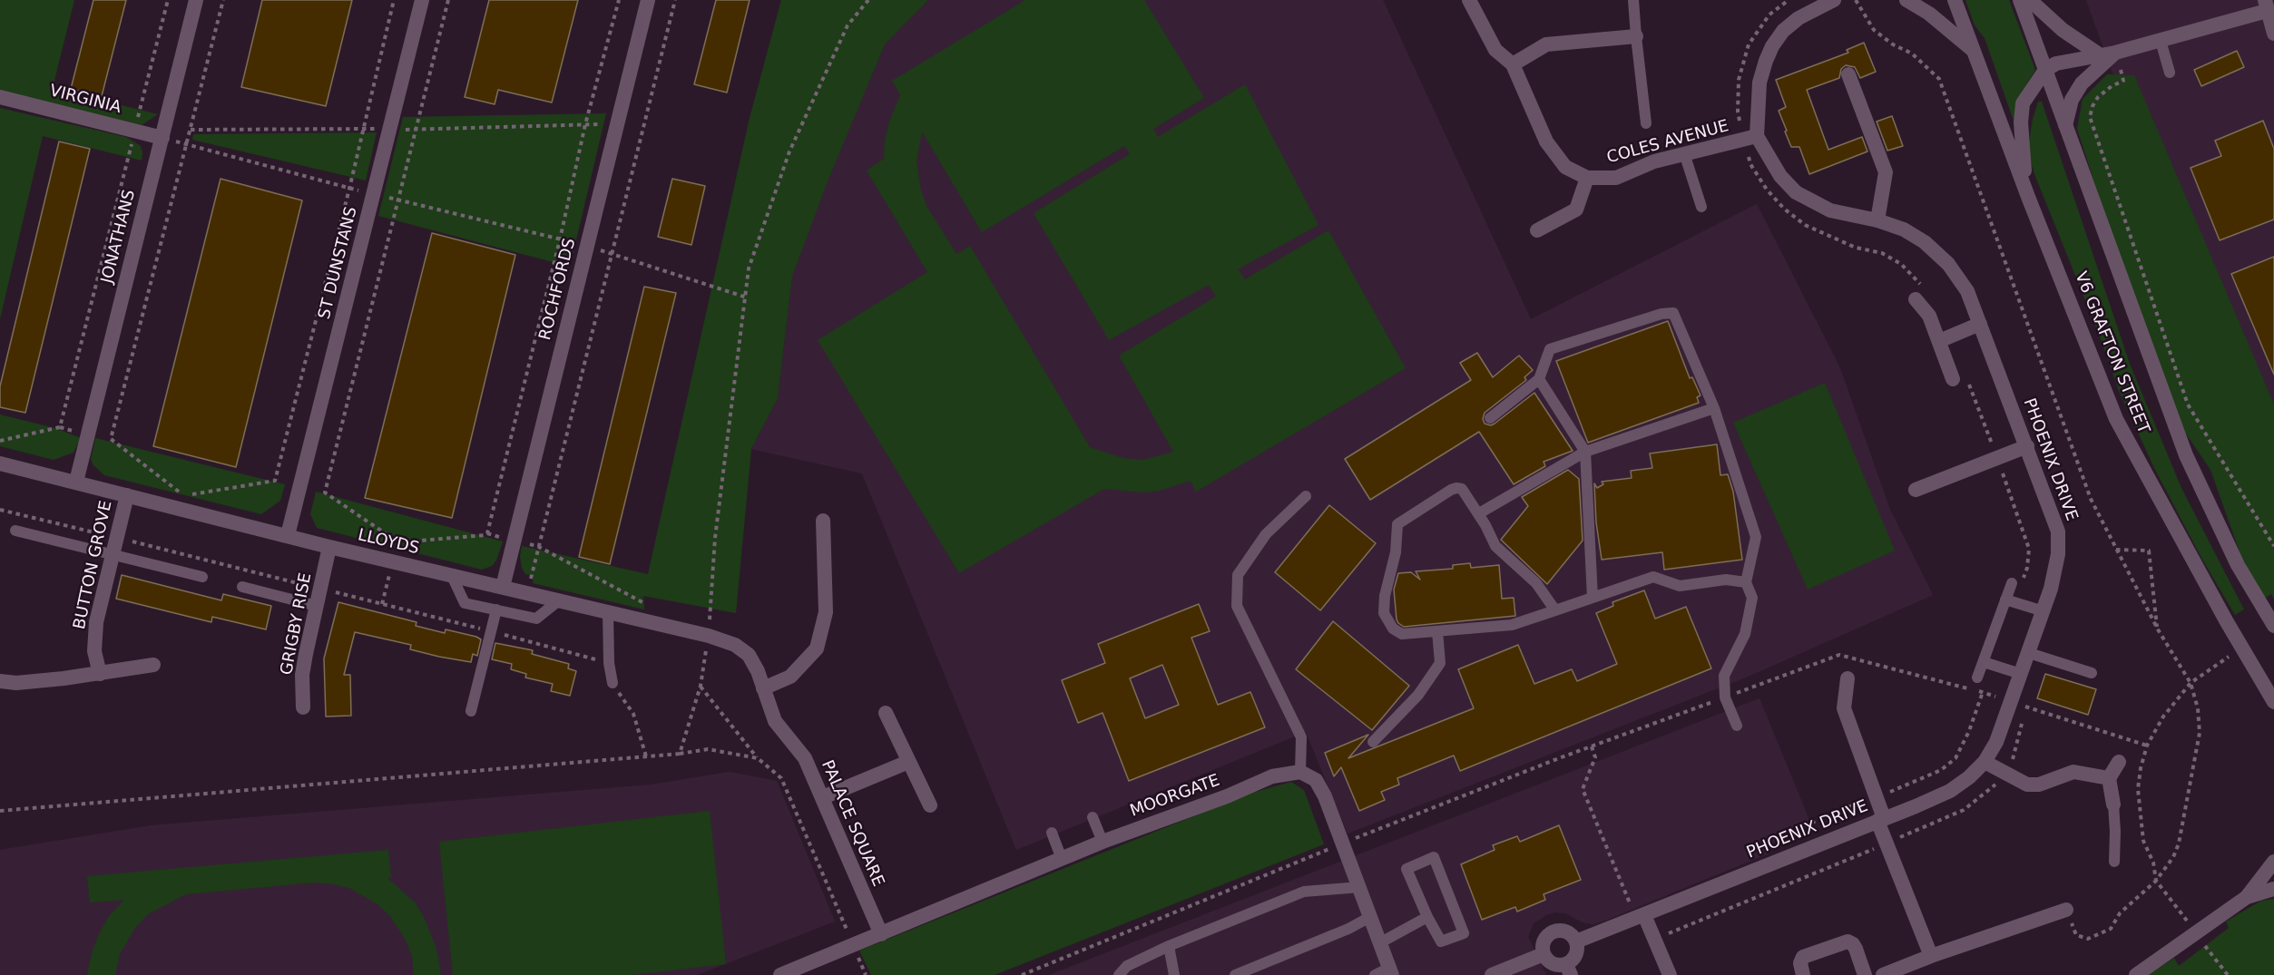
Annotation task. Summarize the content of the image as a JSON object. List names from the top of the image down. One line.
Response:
{"streets":{"street":["VIRGINIA","COLES AVENUE","JONATHANS","ST DUNSTANS","ROCHFORDS","V6 GRAFTON STREET","PHOENIX DRIVE","LLOYDS","BUTTON GROVE","GRIGBY RISE","MOORGATE","PALACE SQUARE"]},"crossings":[["VIRGINIA","JONATHANS"],["COLES AVENUE","PHOENIX DRIVE"],["JONATHANS","LLOYDS"],["ST DUNSTANS","LLOYDS"],["ROCHFORDS","LLOYDS"],["LLOYDS","BUTTON GROVE"],["LLOYDS","GRIGBY RISE"],["LLOYDS","PALACE SQUARE"],["MOORGATE","PALACE SQUARE"]]}
